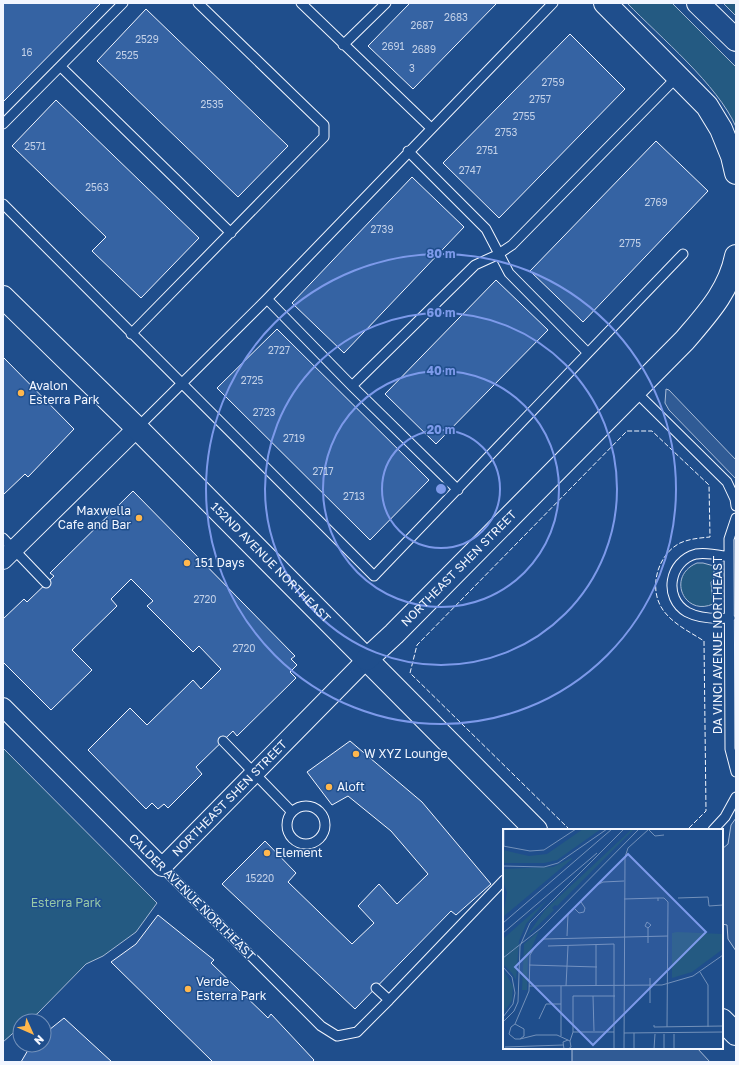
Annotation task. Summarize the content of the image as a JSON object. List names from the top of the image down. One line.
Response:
{"streets":{"main road":["152ND AVENUE NORTHEAST","NORTHEAST SHEN STREET"],"street":["CALDER AVENUE NORTHEAST"],"lane":["DA VINCI AVENUE NORTHEAST"]},"crossings":[["152ND AVENUE NORTHEAST","NORTHEAST SHEN STREET"],["NORTHEAST SHEN STREET","CALDER AVENUE NORTHEAST"]],"parks":["Esterra Park"],"places":["Avalon Esterra Park","Maxwella Cafe and Bar","151 Days","W XYZ Lounge","Aloft","Element","Verde Esterra Park"],"house_numbers":["2683","2687","2529","2691","2689","16","2525","3","2759","2757","2535","2755","2753","2571","2751","2747","2563","2769","2739","2775","2727","2725","2723","2719","2717","2713","2720","2720","15220"],"north":"bottom right","rings":["80 m","60 m","40 m","20 m"]}
